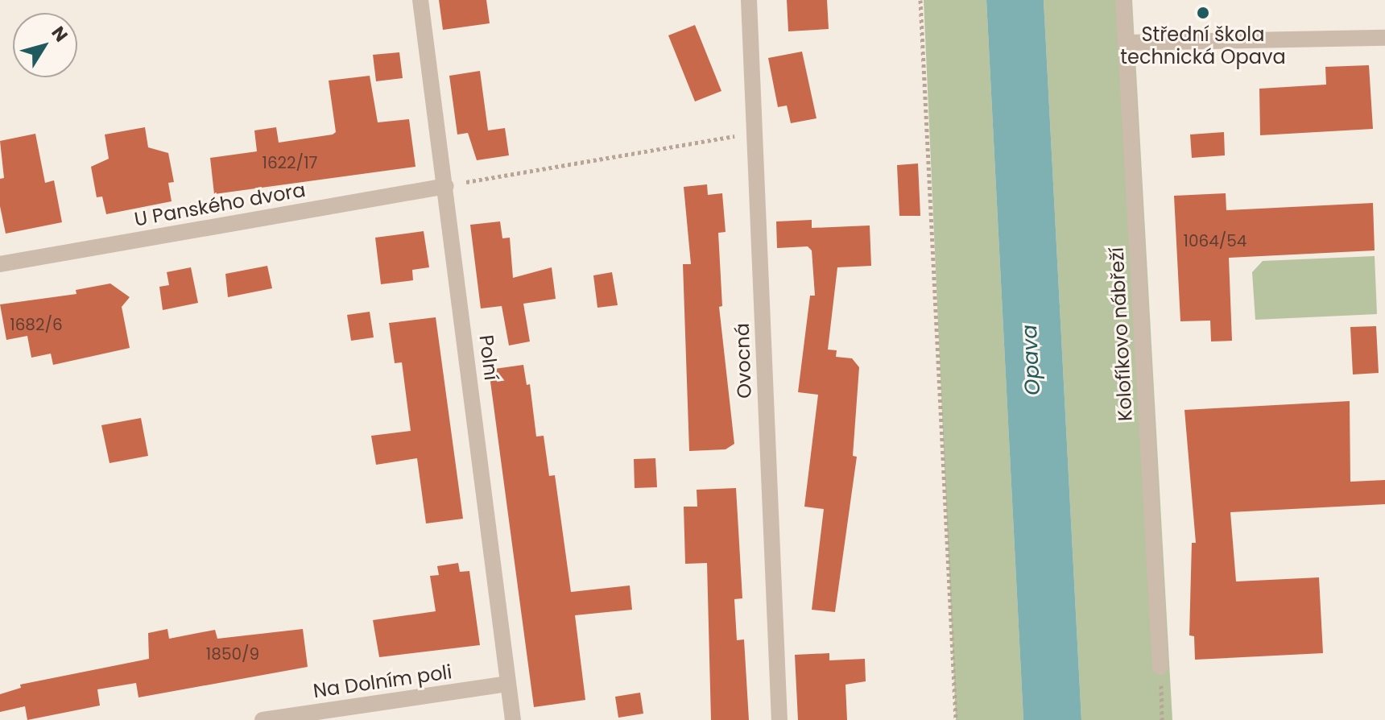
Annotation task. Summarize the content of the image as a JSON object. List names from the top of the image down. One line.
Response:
{"streets":{"street":["U Panského dvora","Kolofíkovo nábřeží","Polní","Ovocná","Na Dolním poli"]},"crossings":[["U Panského dvora","Polní"],["Polní","Na Dolním poli"]],"water":["Opava"],"places":["Střední škola technická Opava"],"house_numbers":["1622/17","1064/54","1682/6","1850/9"],"north":"top right"}
